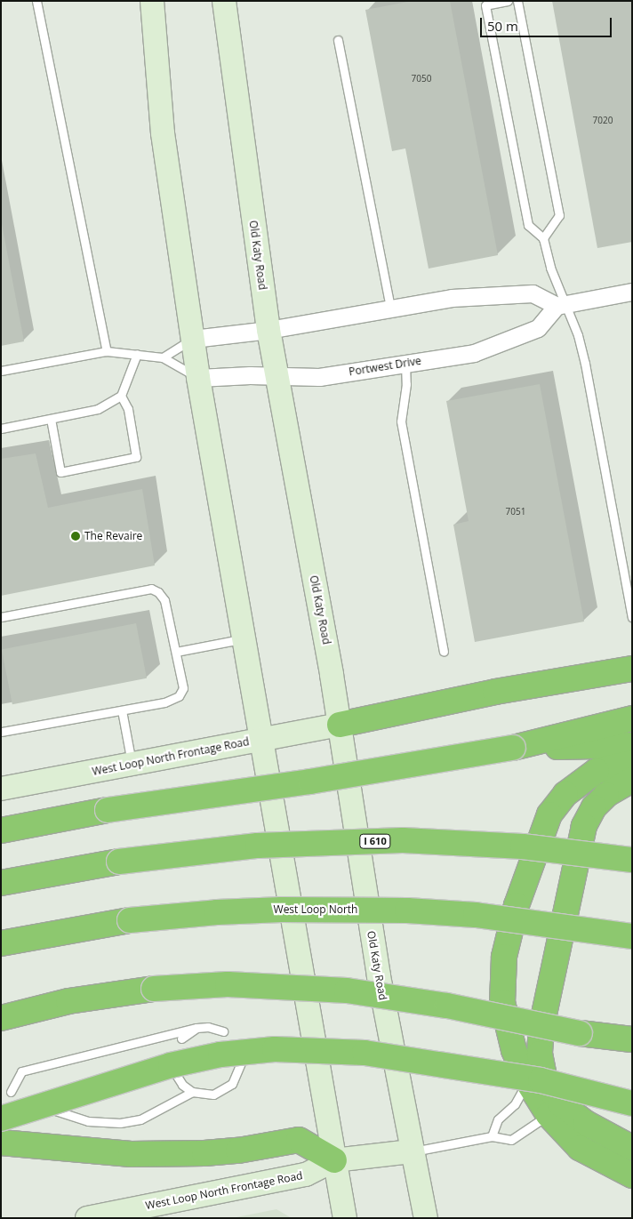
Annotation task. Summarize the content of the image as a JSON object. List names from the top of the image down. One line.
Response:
{"streets":{"highway":["I 610","West Loop North"],"main road":["Old Katy Road","West Loop North Frontage Road"],"street":["Portwest Drive"]},"crossings":[["Old Katy Road","Portwest Drive"],["Old Katy Road","West Loop North Frontage Road"]],"places":["The Revaire"],"house_numbers":["7050","7020","7051"],"scale_bar":"50 m"}
